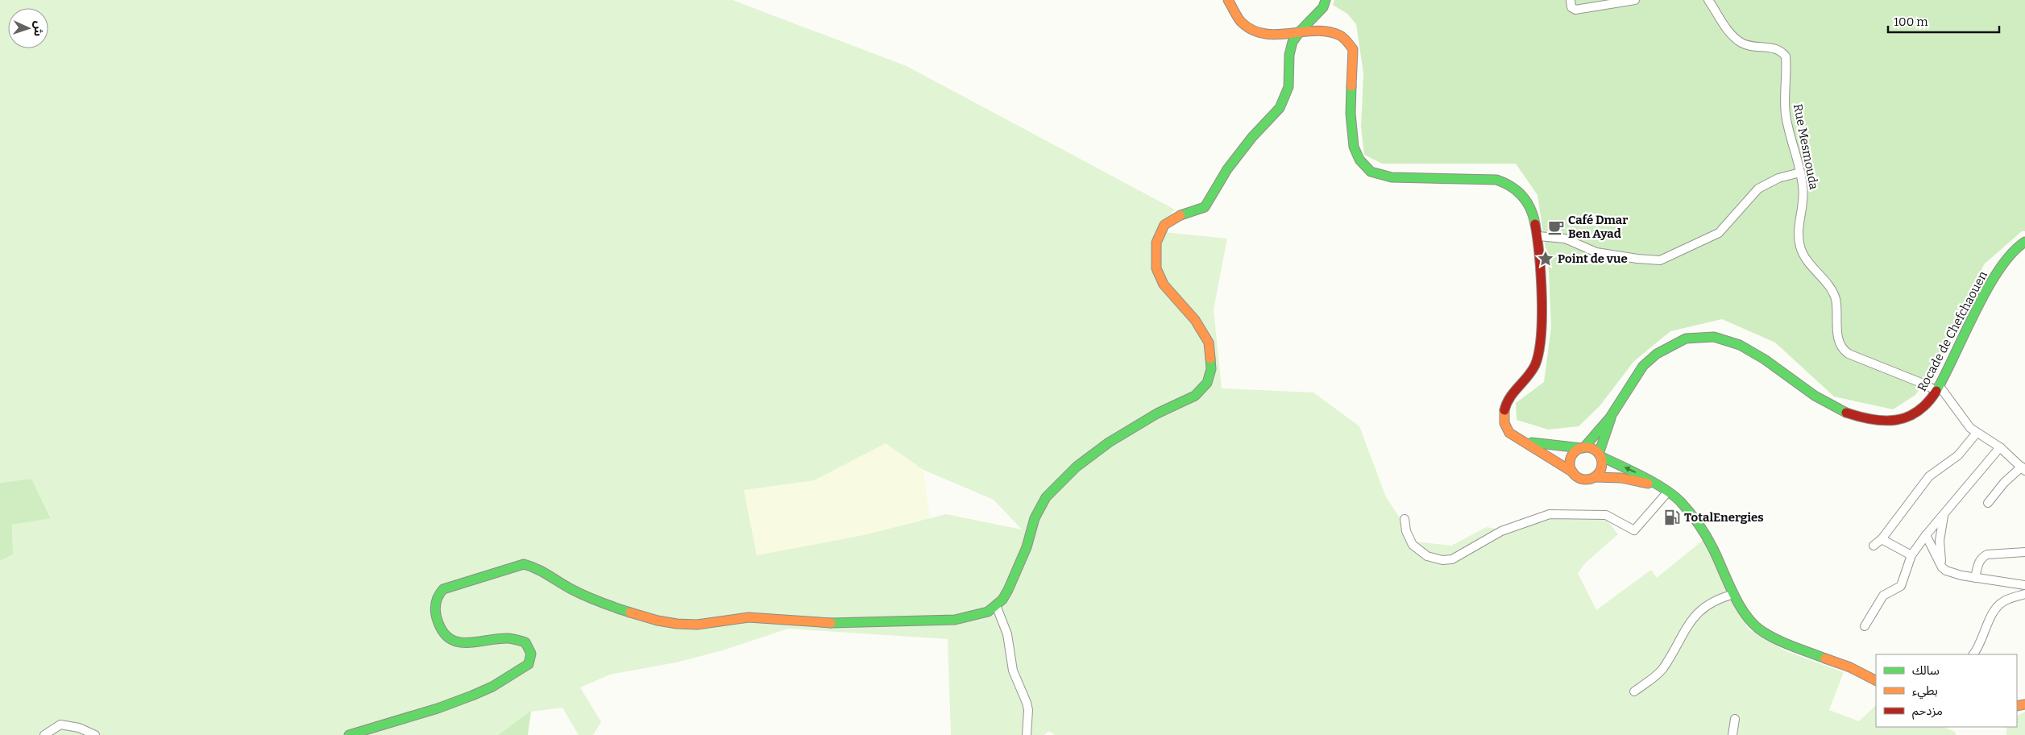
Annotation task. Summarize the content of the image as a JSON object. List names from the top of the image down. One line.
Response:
{"streets":{"street":["Rue Mesmouda","Rocade de Chefchaouen"]},"crossings":[["Rue Mesmouda","Rocade de Chefchaouen"]],"places":{"cafe":["Café Dmar Ben Ayad"],"place":["Point de vue"],"fuel station":["TotalEnergies"]},"legend":["سالك","بطيء","مزدحم"],"scale_bar":"100 m","north":"right"}
